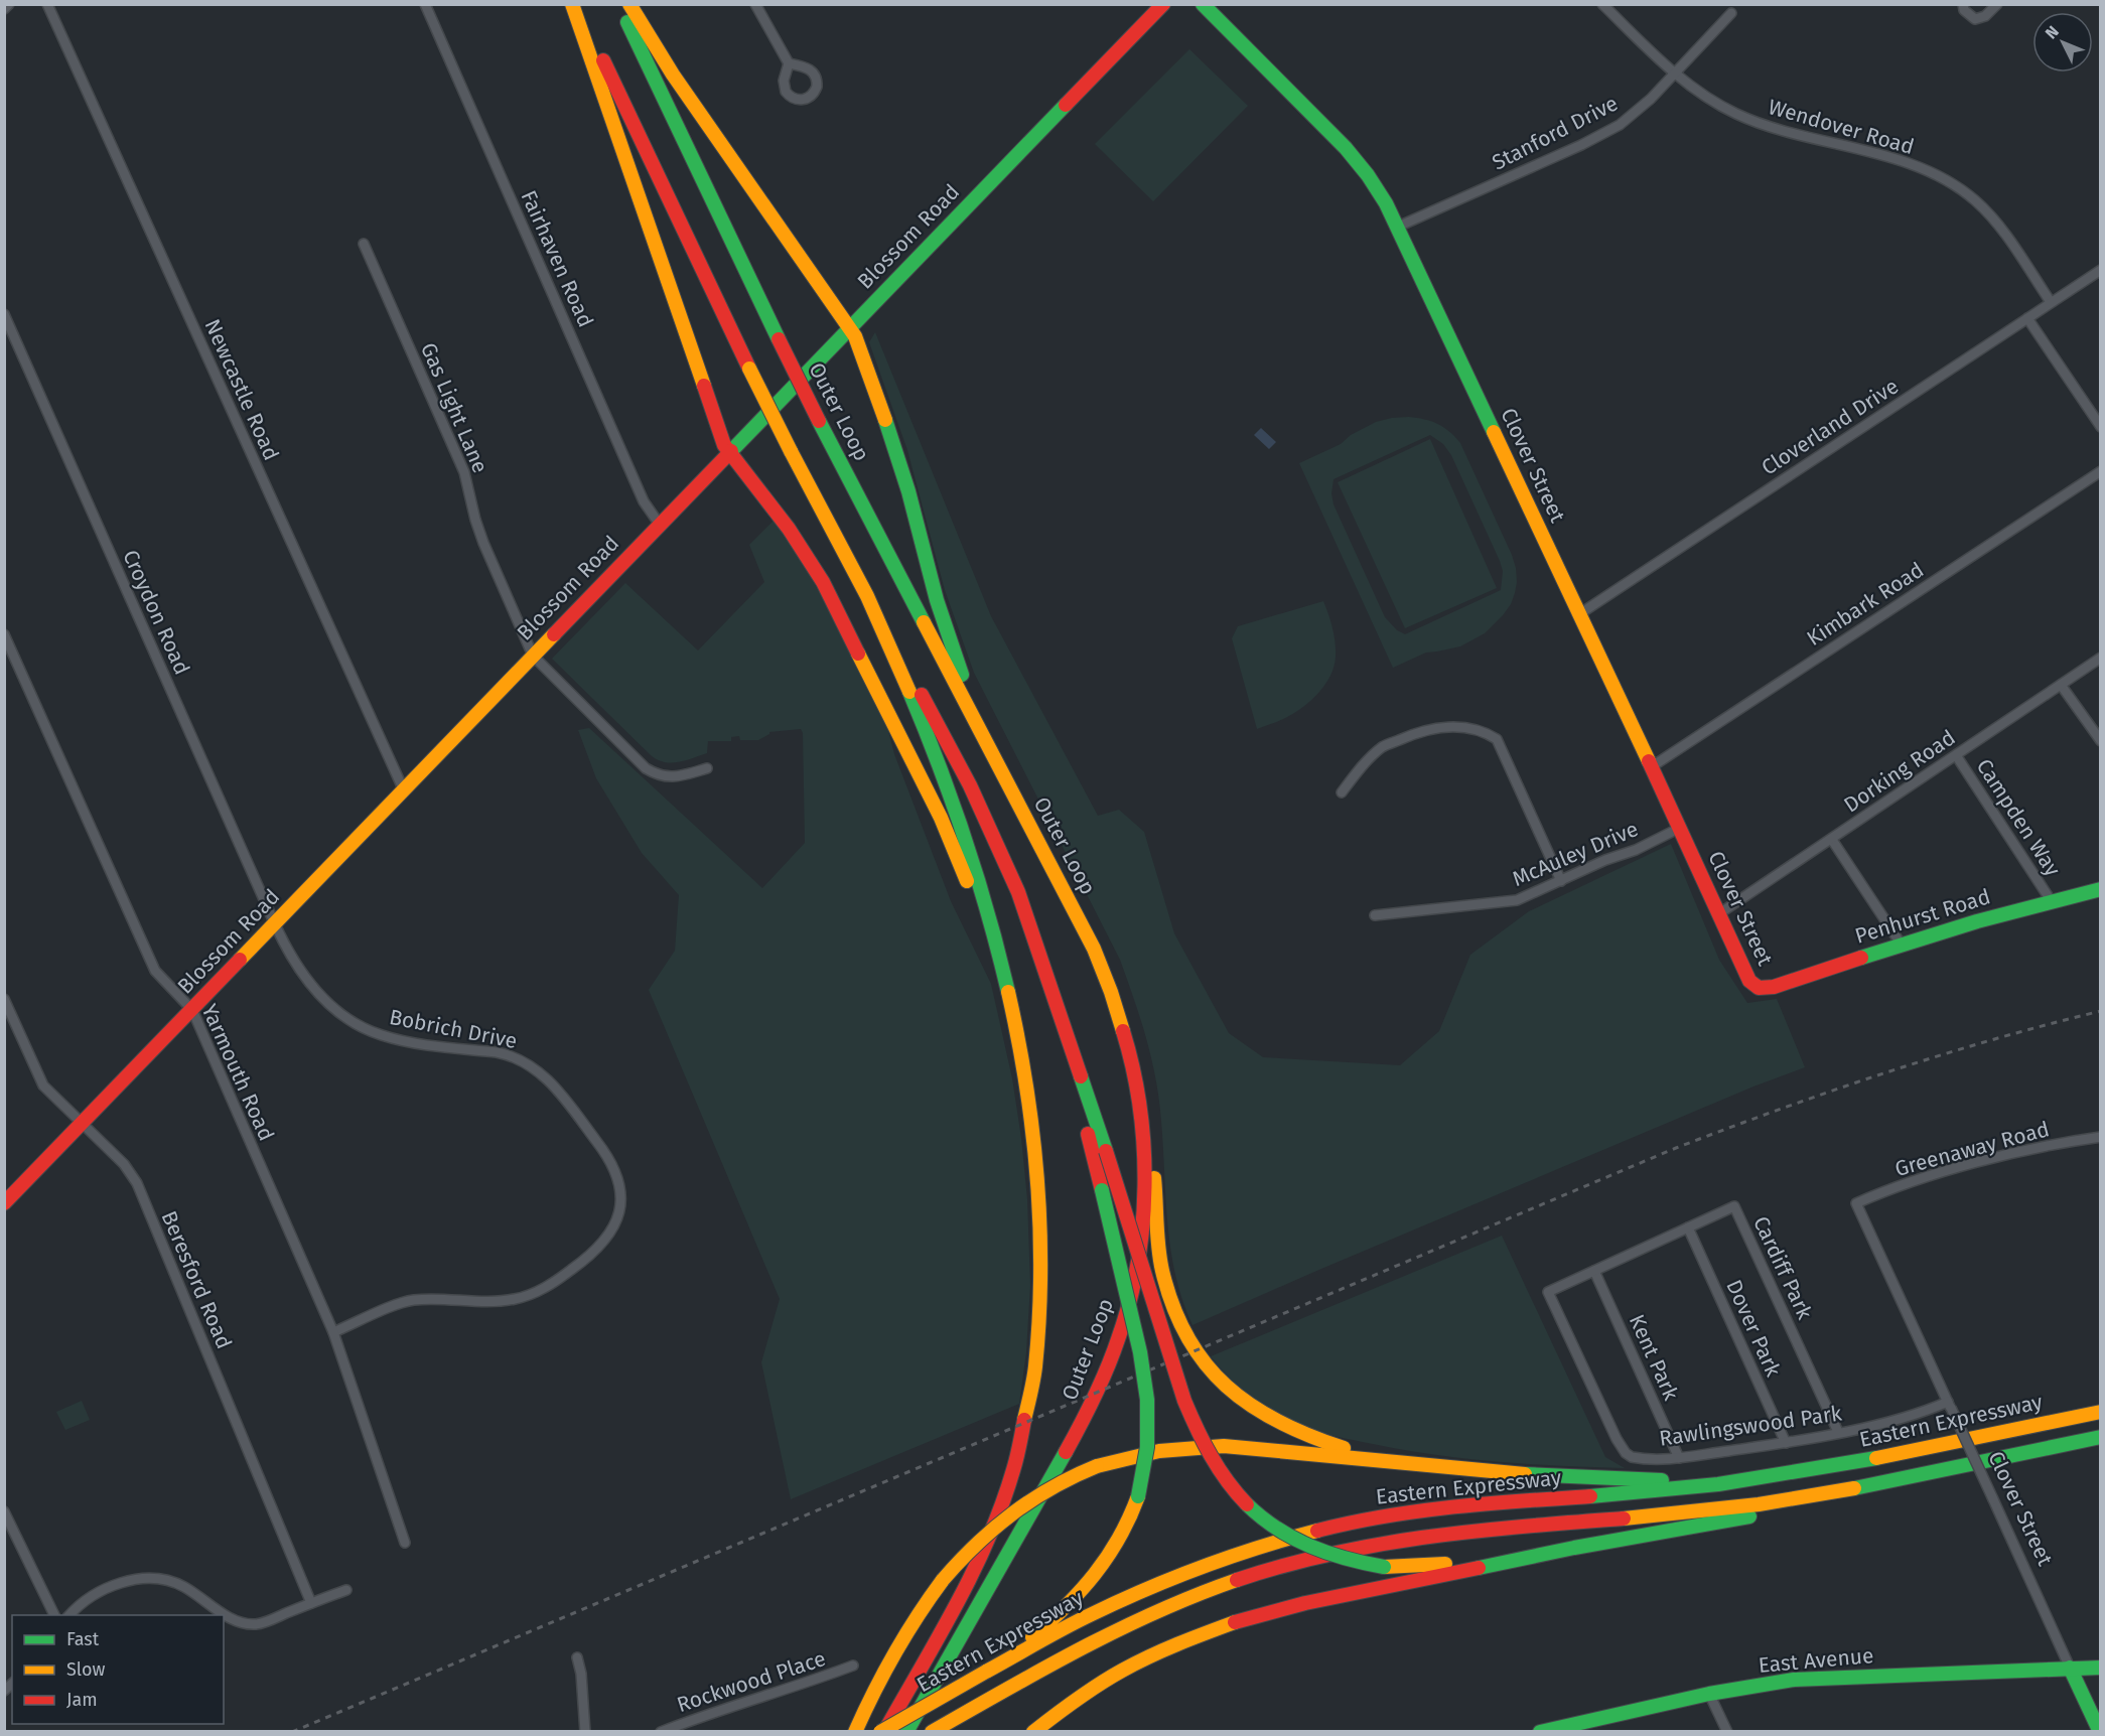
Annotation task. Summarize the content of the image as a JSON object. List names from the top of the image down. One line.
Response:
{"streets":{"main road":["Blossom Road","Outer Loop","Clover Street","Penhurst Road","Eastern Expressway","East Avenue"],"street":["Wendover Road","Stanford Drive","Fairhaven Road","Newcastle Road","Gas Light Lane","Cloverland Drive","Kimbark Road","Croydon Road","Dorking Road","Campden Way","McAuley Drive","Bobrich Drive","Yarmouth Road","Greenaway Road","Cardiff Park","Beresford Road","Dover Park","Kent Park","Rawlingswood Park","Rockwood Place"]},"crossings":[["Wendover Road","Stanford Drive"],["Wendover Road","Cloverland Drive"],["Stanford Drive","Clover Street"],["Blossom Road","Fairhaven Road"],["Blossom Road","Newcastle Road"],["Blossom Road","Gas Light Lane"],["Blossom Road","Croydon Road"],["Blossom Road","Bobrich Drive"],["Blossom Road","Yarmouth Road"],["Blossom Road","Beresford Road"],["Outer Loop","Eastern Expressway"],["Cloverland Drive","Clover Street"],["Clover Street","Kimbark Road"],["Clover Street","Dorking Road"],["Clover Street","McAuley Drive"],["Clover Street","Penhurst Road"],["Clover Street","Greenaway Road"],["Clover Street","Rawlingswood Park"],["Clover Street","East Avenue"],["Croydon Road","Bobrich Drive"],["Dorking Road","Campden Way"],["Campden Way","Penhurst Road"],["Bobrich Drive","Yarmouth Road"],["Cardiff Park","Dover Park"],["Cardiff Park","Kent Park"],["Cardiff Park","Rawlingswood Park"],["Dover Park","Rawlingswood Park"],["Kent Park","Rawlingswood Park"]],"legend":["Fast","Slow","Jam"],"north":"top left"}
